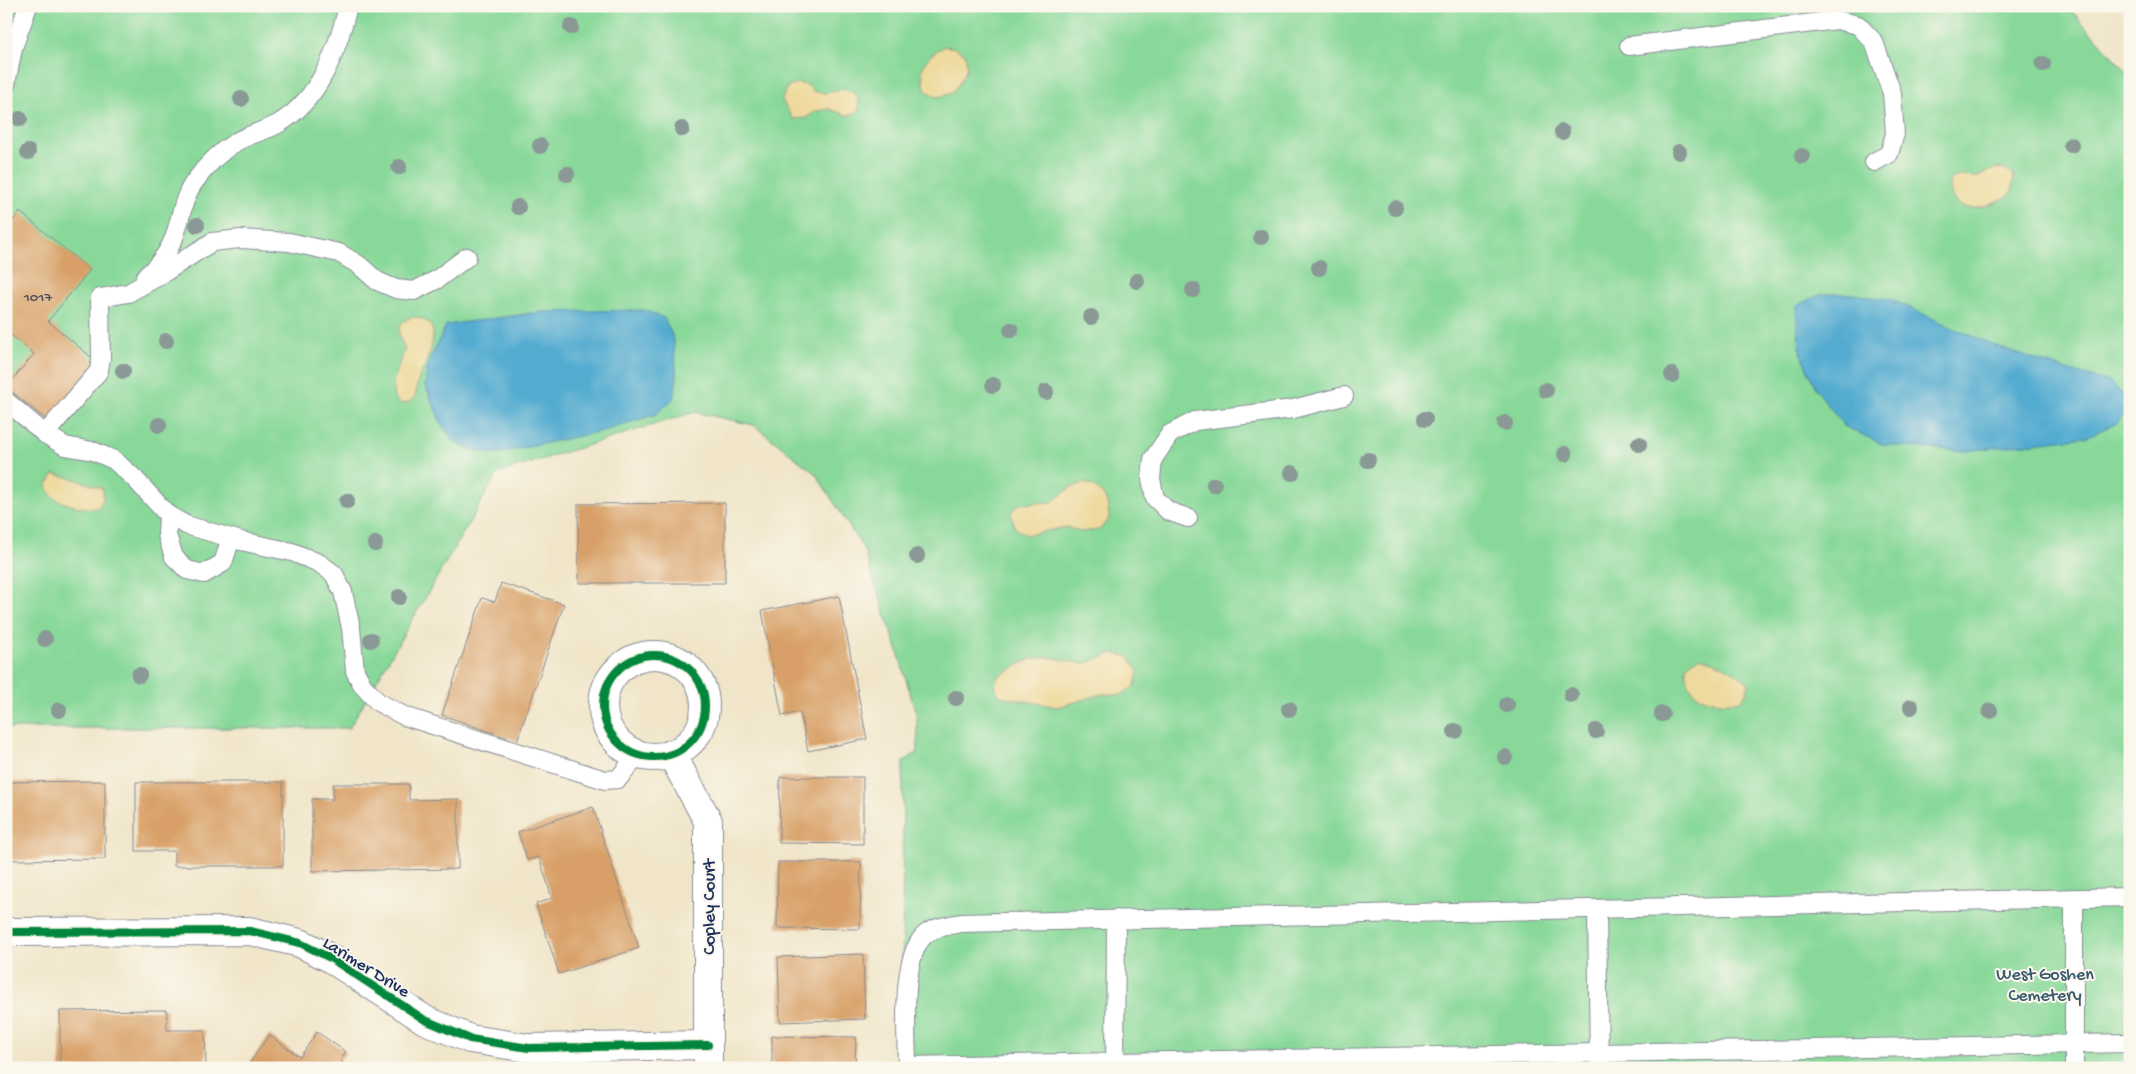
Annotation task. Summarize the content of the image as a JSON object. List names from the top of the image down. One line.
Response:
{"streets":{"street":["Copley Court","Larimer Drive"]},"crossings":[["Copley Court","Larimer Drive"]],"parks":["West Goshen Cemetery"],"house_numbers":["1017"]}
